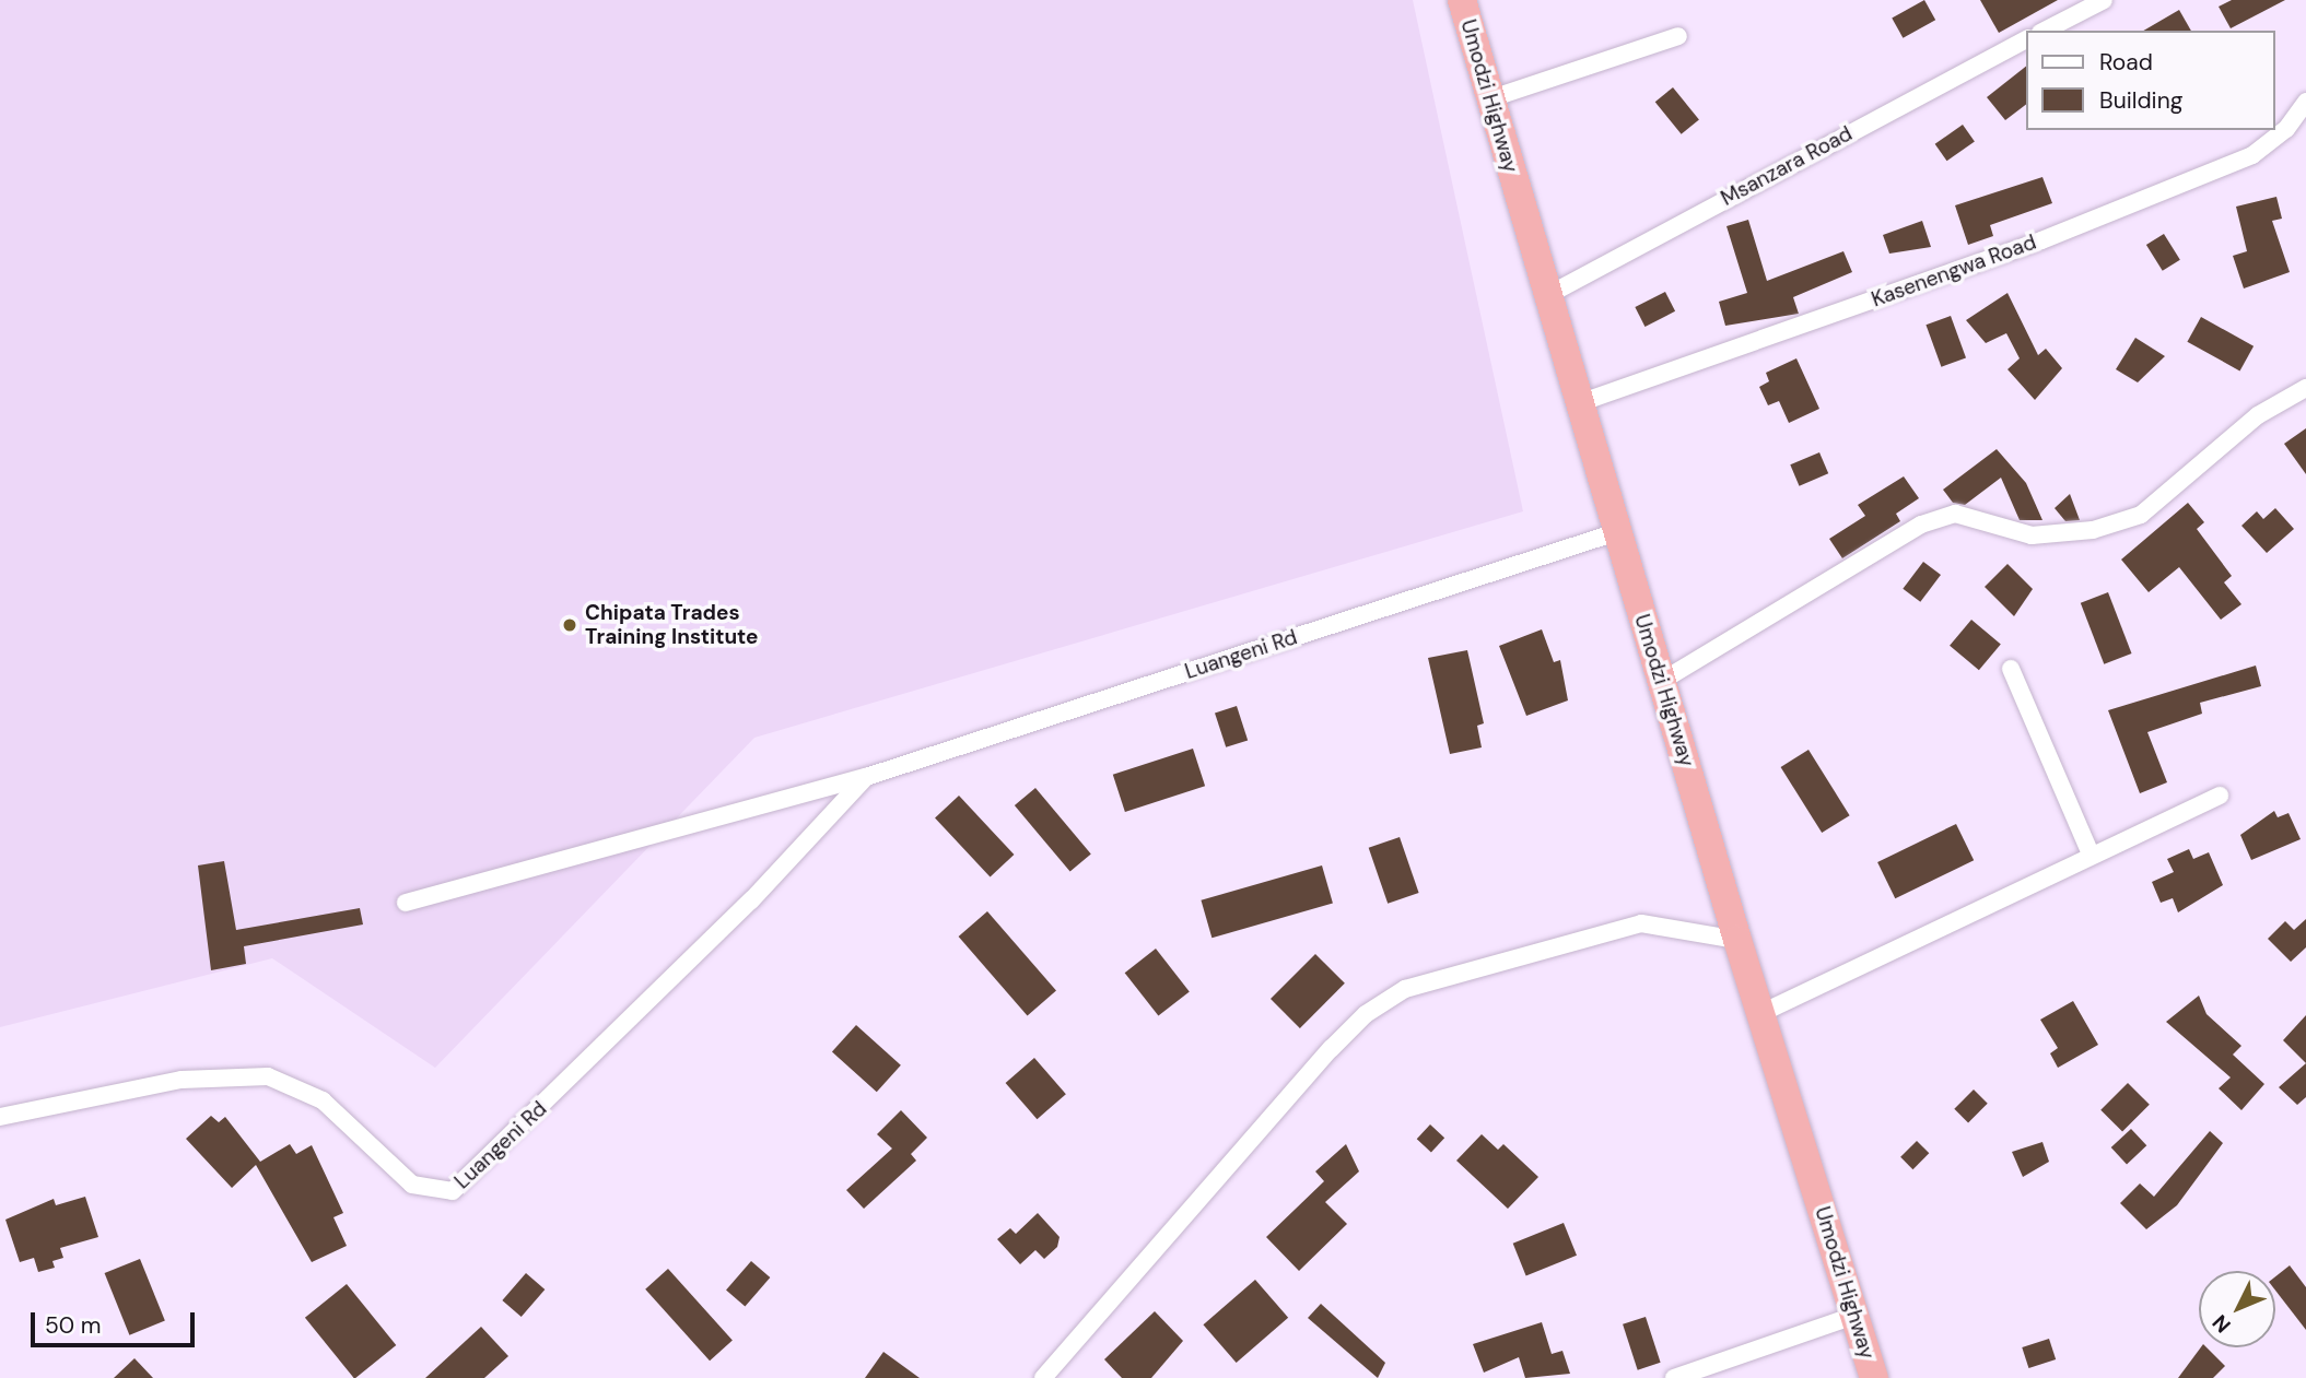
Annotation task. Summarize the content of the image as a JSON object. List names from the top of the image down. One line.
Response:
{"streets":{"highway":["Umodzi Highway"],"street":["Msanzara Road","Kasenengwa Road","Luangeni Rd"]},"crossings":[["Umodzi Highway","Msanzara Road"],["Umodzi Highway","Kasenengwa Road"],["Umodzi Highway","Luangeni Rd"]],"places":["Chipata Trades Training Institute"],"legend":["Road","Building"],"scale_bar":"50 m","north":"bottom left"}
